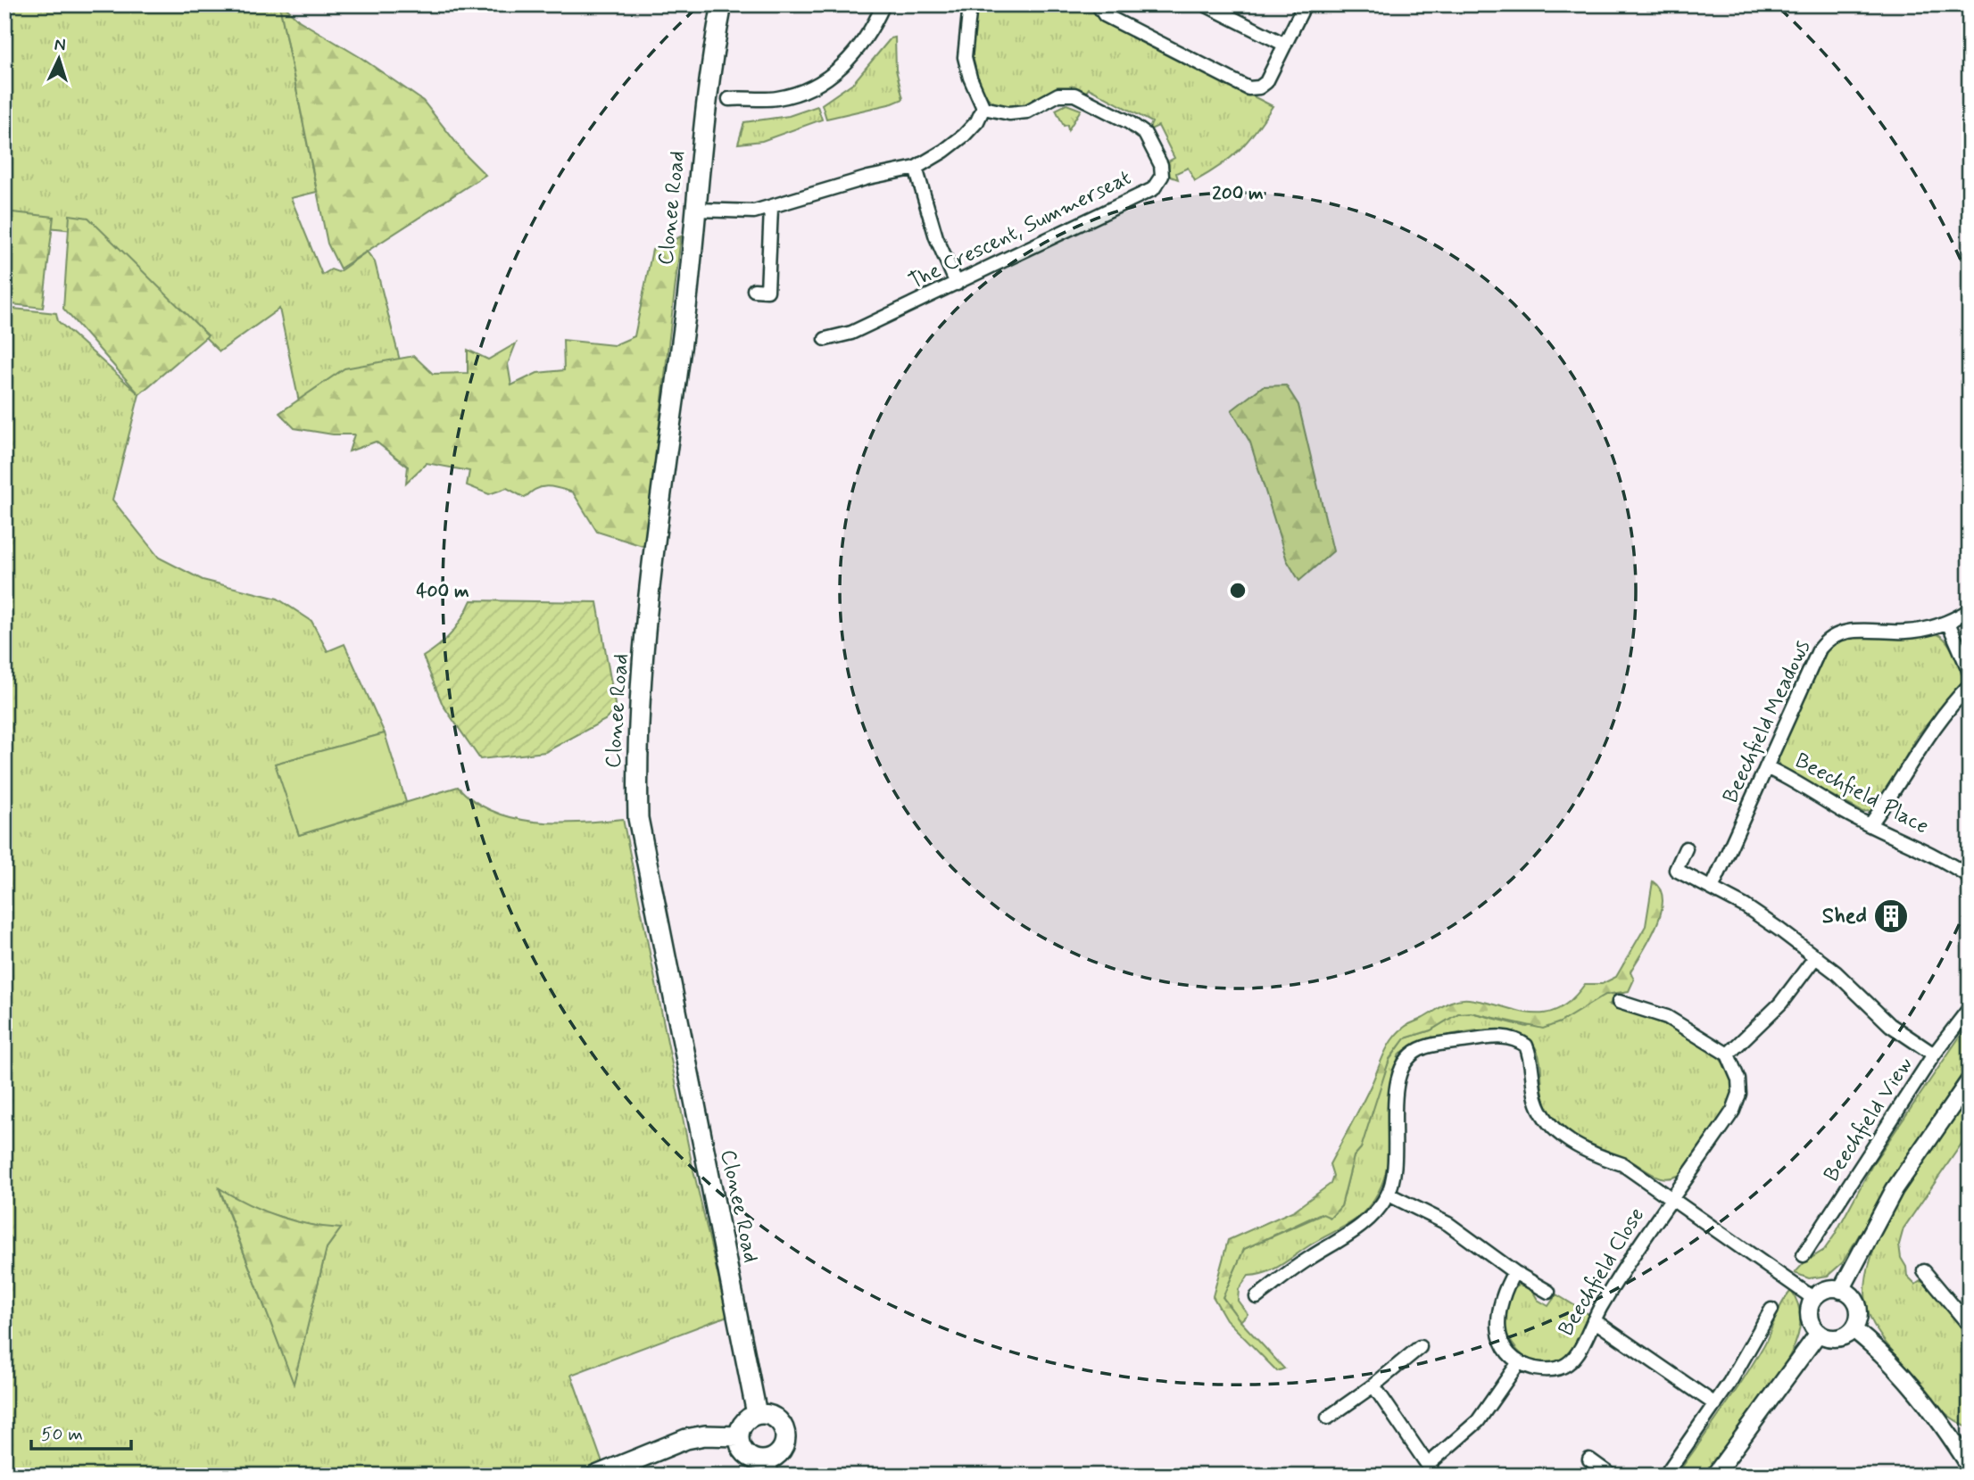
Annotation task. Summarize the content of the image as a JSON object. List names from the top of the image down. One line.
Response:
{"streets":{"main road":["Clonee Road"],"street":["The Crescent, Summerseat","Beechfield Meadows","Beechfield Place","Beechfield View","Beechfield Close"]},"crossings":[["Beechfield Meadows","Beechfield Place"]],"places":{"building":["Shed"]},"scale_bar":"50 m","north":"top","rings":["200 m","400 m"]}
